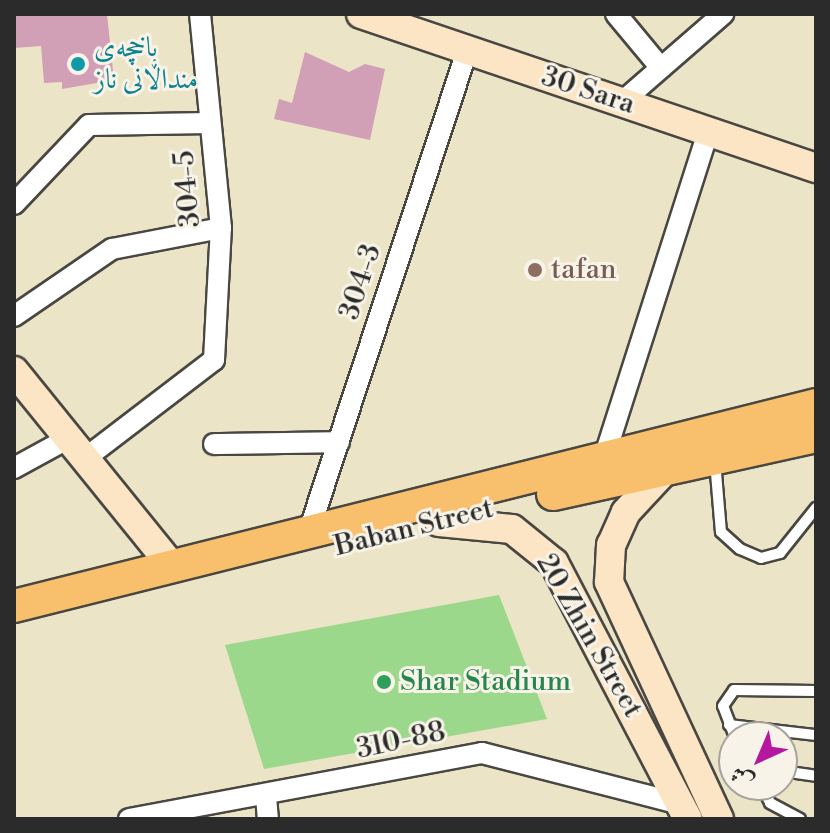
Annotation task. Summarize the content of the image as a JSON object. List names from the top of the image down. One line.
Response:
{"streets":{"main road":["30 Sara","Baban Street","20 Zhin Street"],"street":["304-5","304-3","310-88"]},"crossings":[["30 Sara","304-3"],["Baban Street","20 Zhin Street"],["20 Zhin Street","310-88"]],"places":["باخچەی منداڵانی ناز","tafan","Shar Stadium"],"north":"bottom left"}
